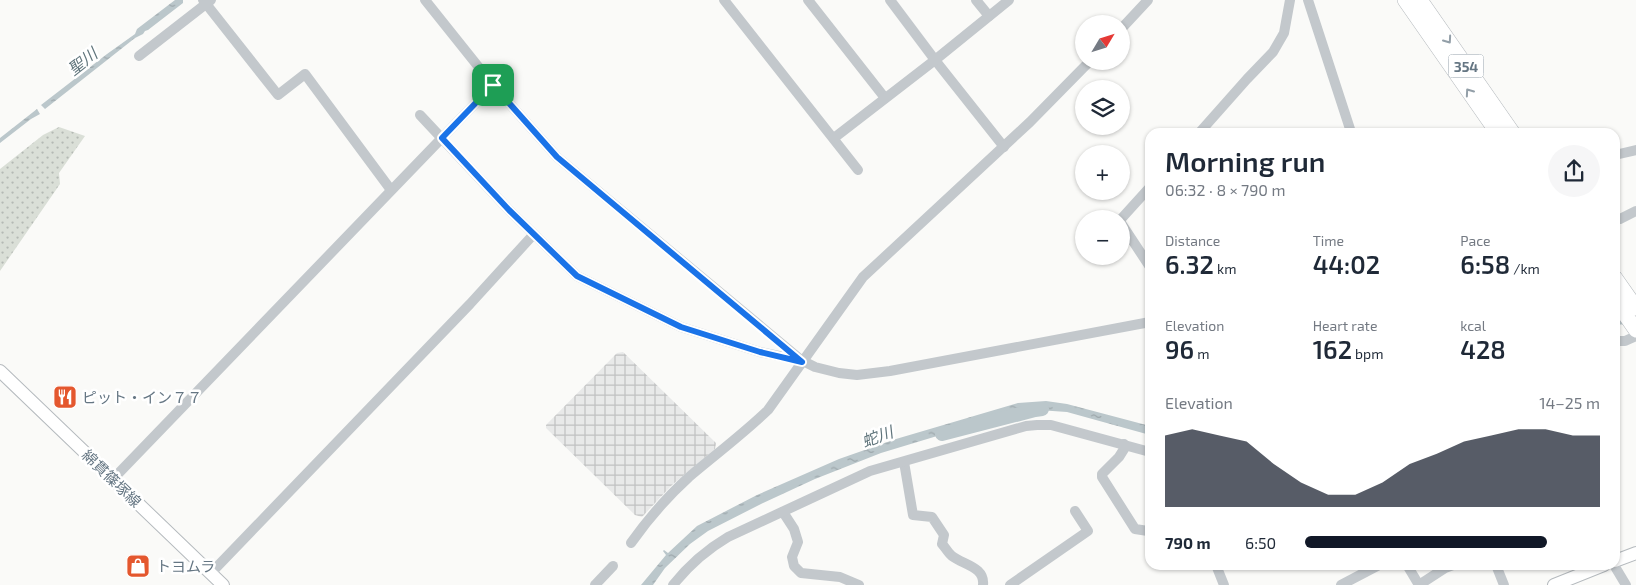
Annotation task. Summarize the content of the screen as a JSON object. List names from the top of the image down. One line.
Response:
{"streets":{"highway":["354"],"main road":["綿貫篠塚線"]},"water":["聖川","蛇川"],"places":{"restaurant":["ピット・イン７７"],"shop":["トヨムラ"]},"north":"top right","page":{"map_buttons":["+","−"],"heading":["Morning run","06:32 · 8 × 790 m"],"stats":[["Distance","6.32 km"],["Time","44:02"],["Pace","6:58 /km"],["Elevation","96 m"],["Heart rate","162 bpm"],["kcal","428"]],"chart":["Elevation","14–25 m"],"list":[{"name":"790 m","note":"6:50"}]}}
